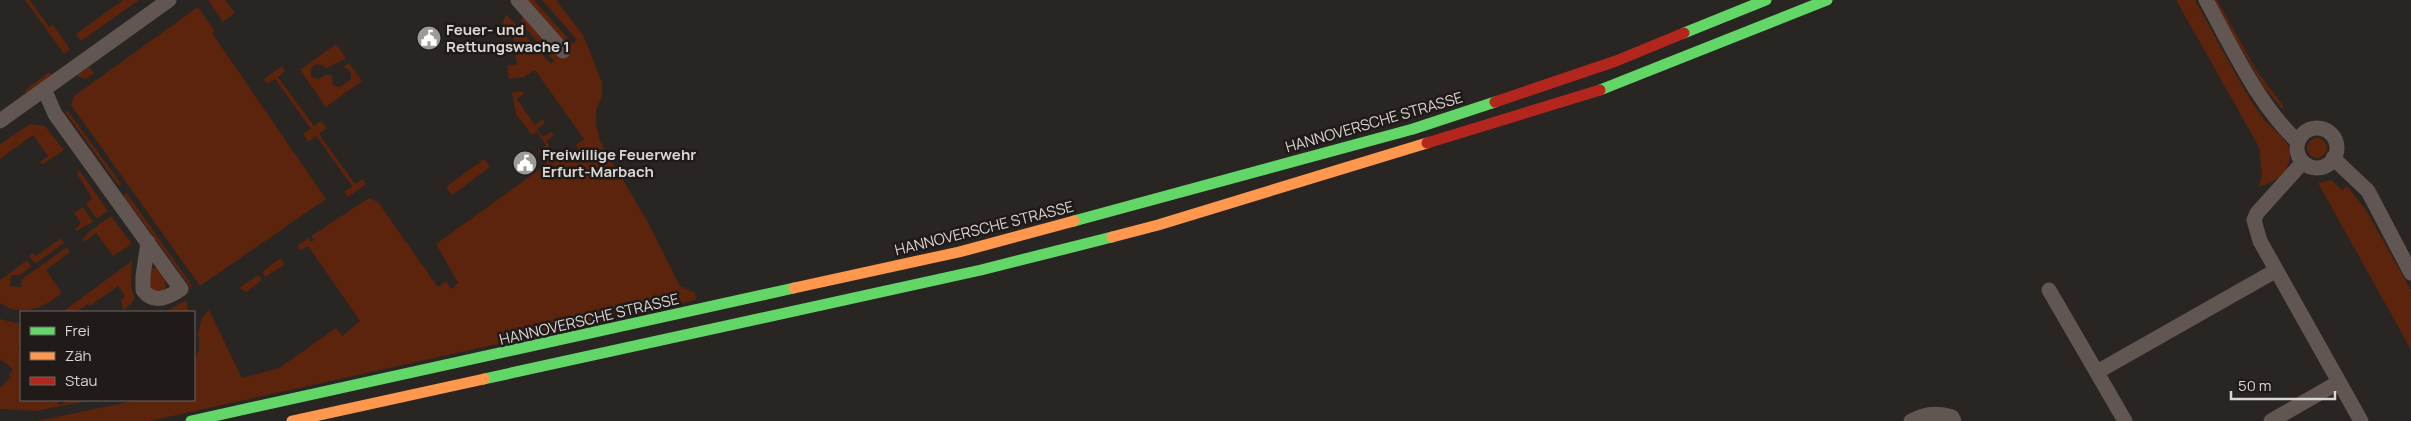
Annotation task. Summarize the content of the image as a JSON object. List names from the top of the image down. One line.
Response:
{"streets":{"highway":["HANNOVERSCHE STRASSE"]},"places":{"public building":["Feuer- und Rettungswache 1","Freiwillige Feuerwehr Erfurt-Marbach"]},"legend":["Frei","Zäh","Stau"],"scale_bar":"50 m"}
